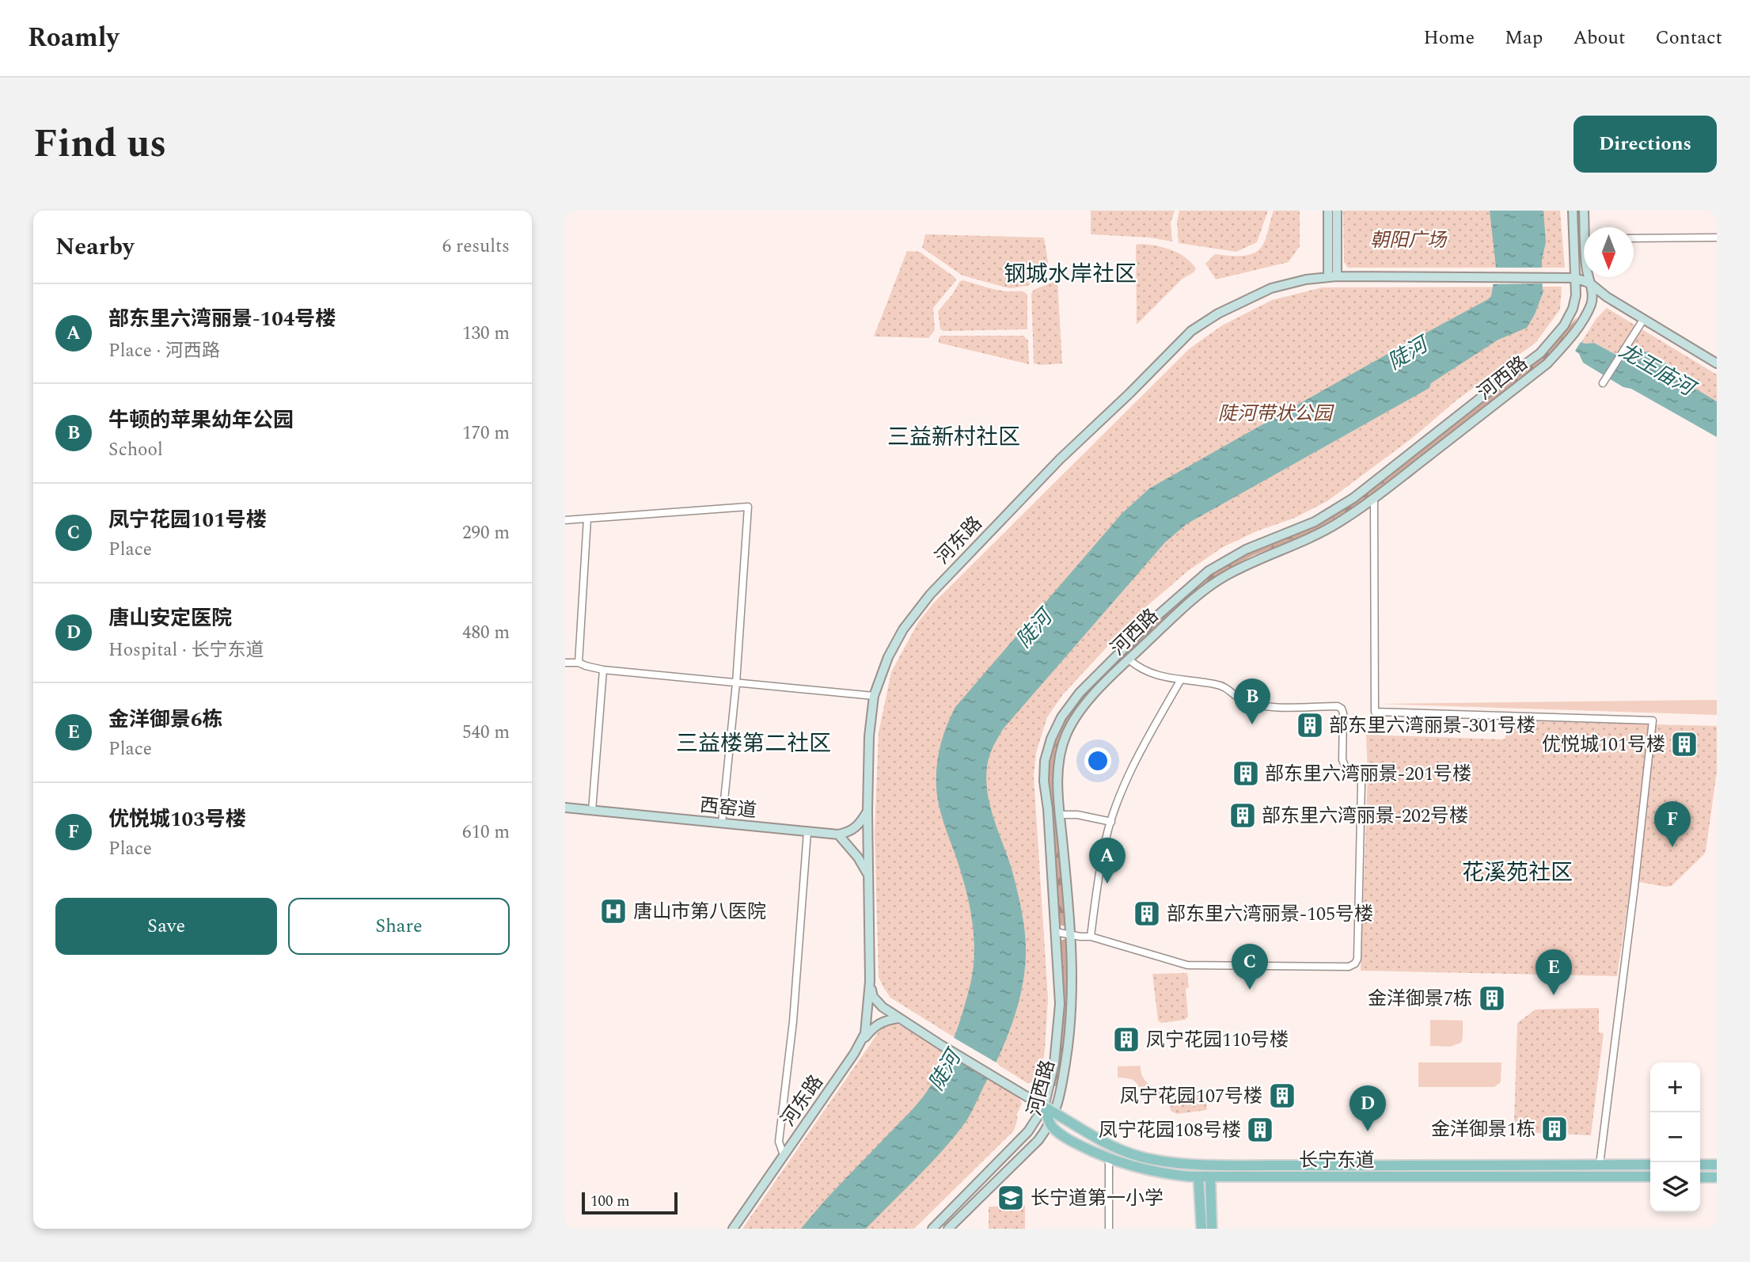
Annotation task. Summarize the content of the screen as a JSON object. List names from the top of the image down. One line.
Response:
{"streets":{"main road":["河西路","河东路","西窑道","长宁东道"]},"crossings":[["河西路","河东路"],["河西路","长宁东道"],["河东路","长宁东道"]],"districts":["钢城水岸社区","三益新村社区","三益楼第二社区","花溪苑社区"],"water":["陡河","龙王庙河"],"parks":["朝阳广场","陡河带状公园"],"places":{"building":["部东里六湾丽景-301号楼","优悦城101号楼","部东里六湾丽景-201号楼","部东里六湾丽景-202号楼","部东里六湾丽景-105号楼","金洋御景7栋","凤宁花园110号楼","凤宁花园107号楼","金洋御景1栋","凤宁花园108号楼"],"hospital":["唐山市第八医院"],"school or university":["长宁道第一小学"]},"scale_bar":"100 m","north":"bottom","page":{"header":"Roamly","nav":["Home","Map","About","Contact"],"title":"Find us","buttons":["Directions",["Save","Share"]],"heading":["Nearby","6 results"],"list":[{"mark":"A","name":"部东里六湾丽景-104号楼","note":"Place · 河西路","value":"130 m"},{"mark":"B","name":"牛顿的苹果幼年公园","note":"School","value":"170 m"},{"mark":"C","name":"凤宁花园101号楼","note":"Place","value":"290 m"},{"mark":"D","name":"唐山安定医院","note":"Hospital · 长宁东道","value":"480 m"},{"mark":"E","name":"金洋御景6栋","note":"Place","value":"540 m"},{"mark":"F","name":"优悦城103号楼","note":"Place","value":"610 m"}],"pins":["B","F","A","C","E","D"],"map_buttons":["+","−"],"scale":"100 m"}}
